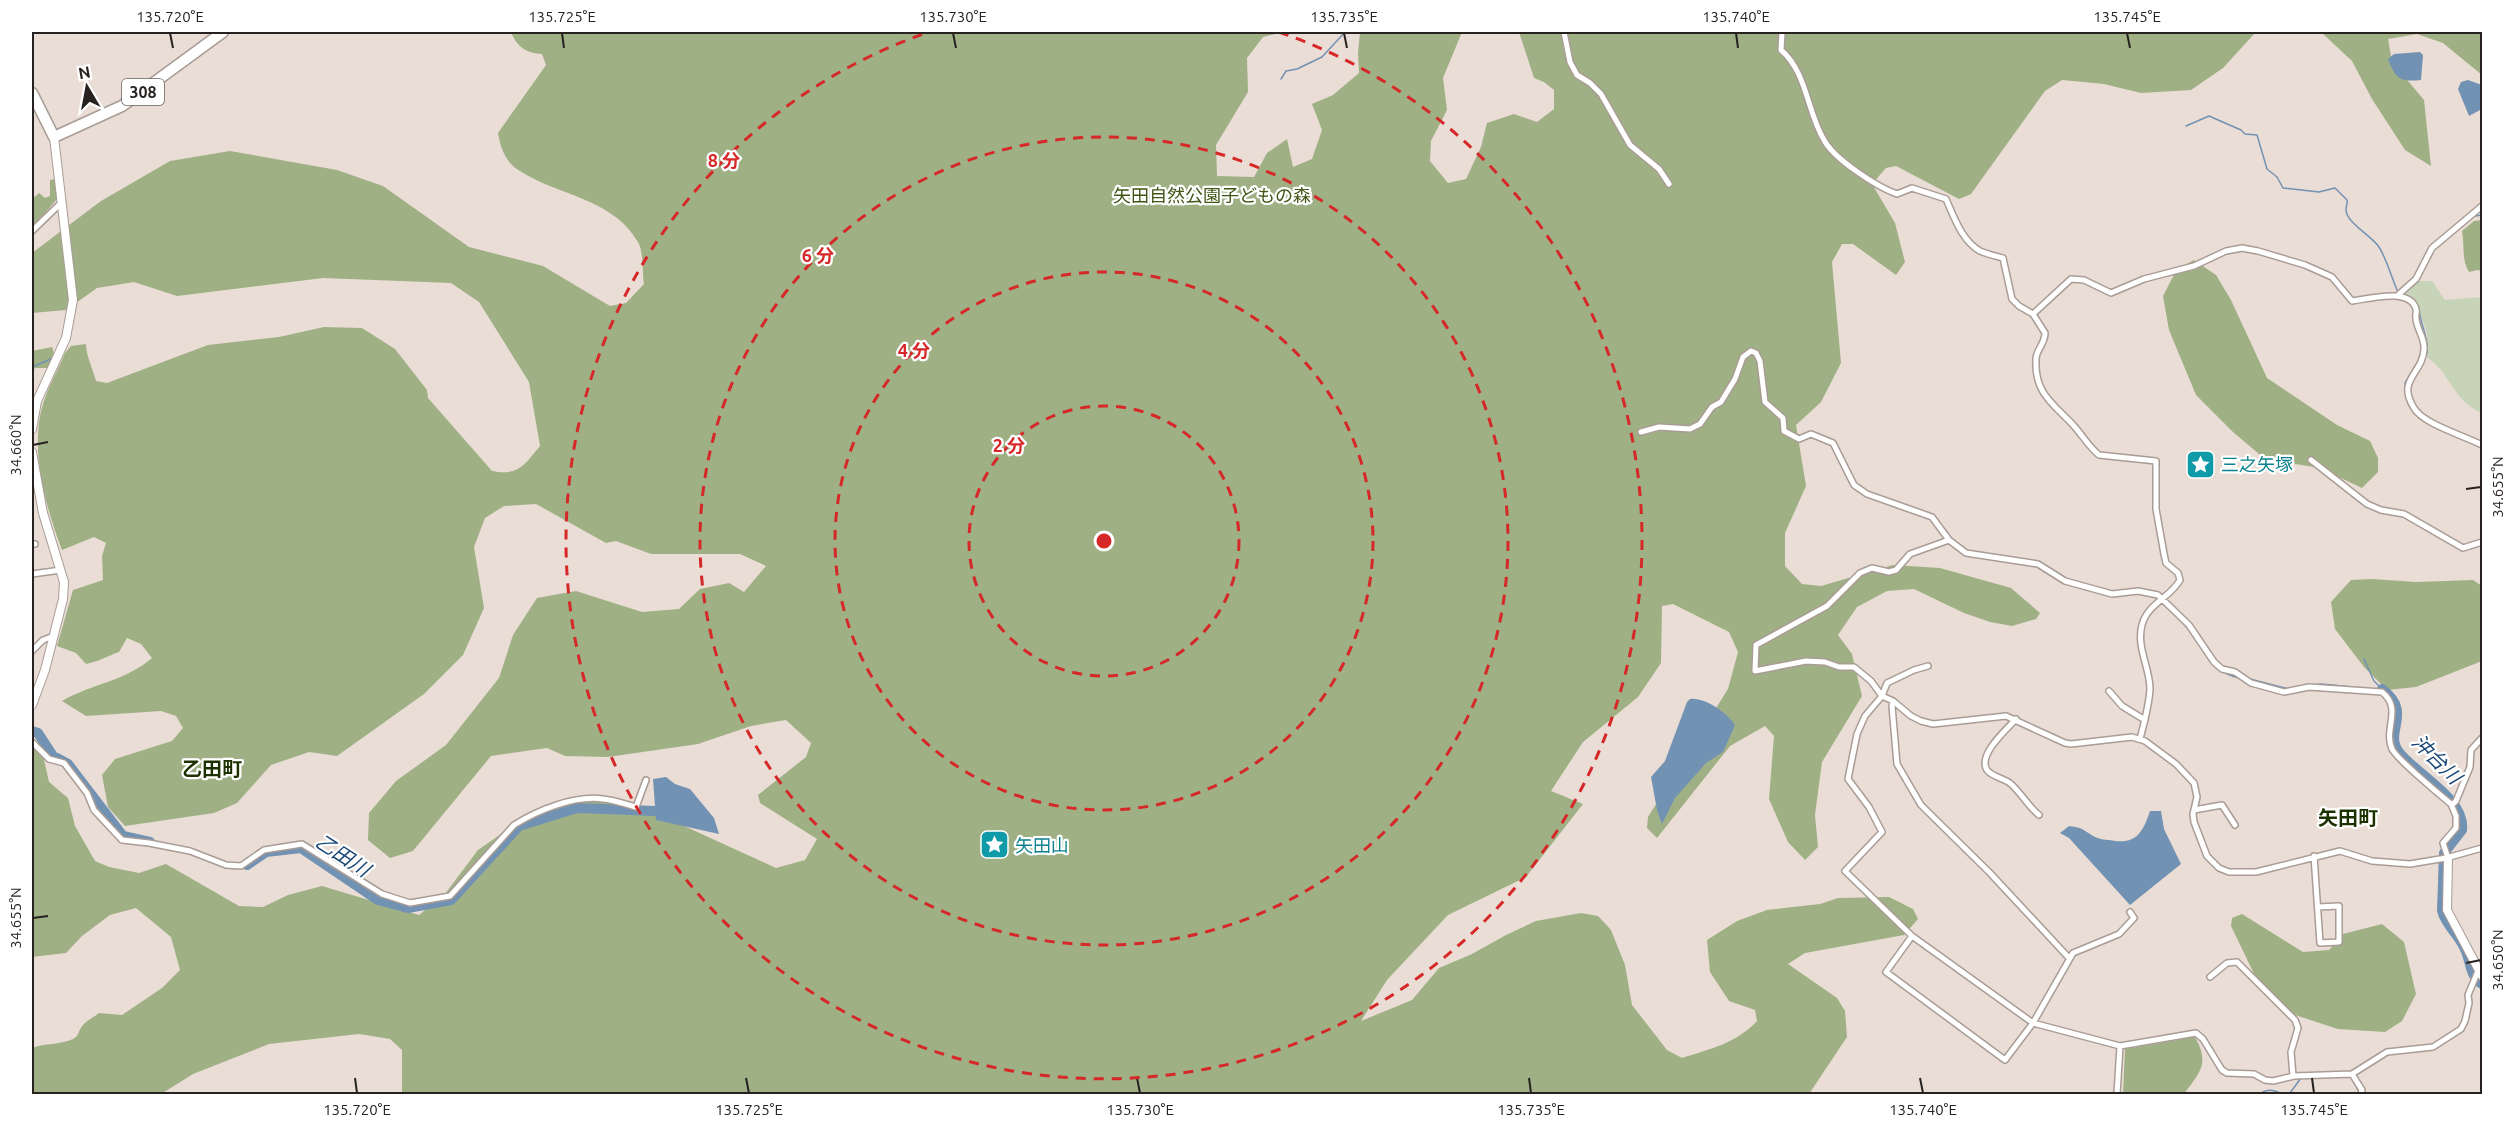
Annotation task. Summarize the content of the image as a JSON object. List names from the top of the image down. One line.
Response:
{"streets":{"highway":["308"]},"districts":["乙田町","矢田町"],"water":["沖台川","乙田川"],"parks":["矢田自然公園子どもの森"],"places":{"place":["三之矢塚","矢田山"]},"north":"top","coordinates":["135.720°E","135.725°E","135.730°E","135.735°E","135.740°E","135.745°E","34.660°N","34.655°N","34.650°N"],"rings":["8 分","6 分","4 分","2 分"]}
